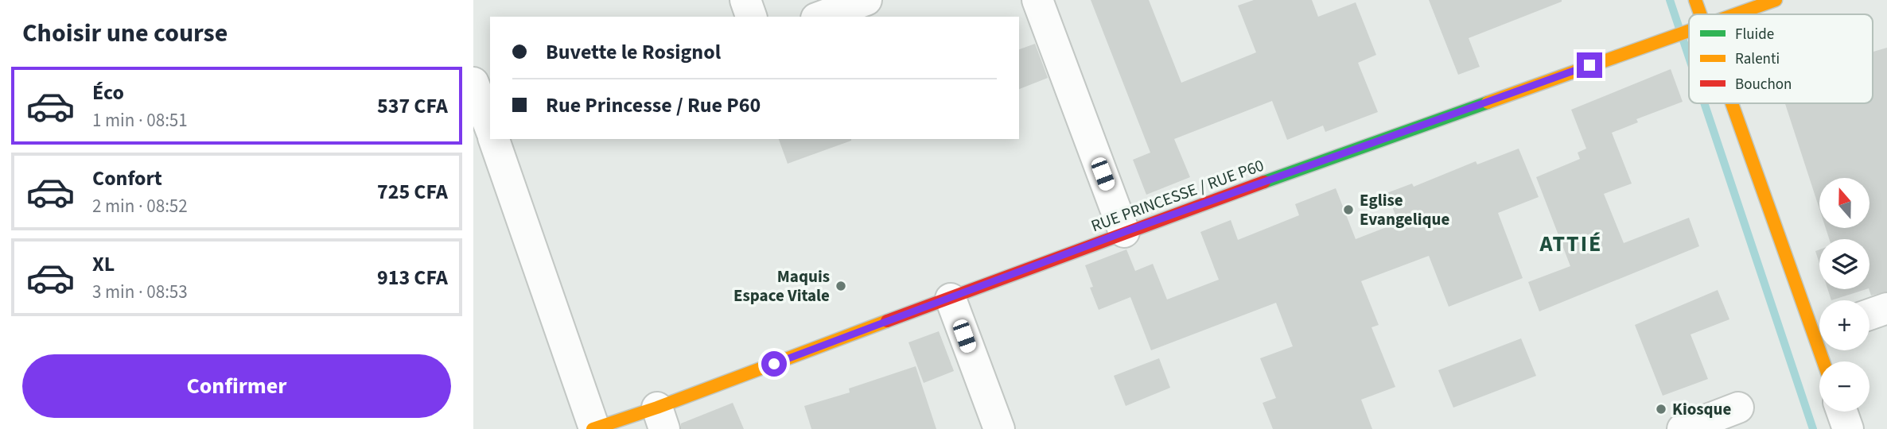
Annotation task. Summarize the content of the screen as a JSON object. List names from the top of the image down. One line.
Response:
{"streets":{"street":["RUE PRINCESSE / RUE P60"]},"districts":["ATTIÉ"],"places":["Eglise Evangelique","Maquis Espace Vitale","Kiosque"],"legend":["Fluide","Ralenti","Bouchon"],"north":"top","page":{"heading":"Choisir une course","banner":["Buvette le Rosignol","Rue Princesse / Rue P60"],"list":[{"name":"Éco","note":"1 min · 08:51","value":"537 CFA"},{"name":"Confort","note":"2 min · 08:52","value":"725 CFA"},{"name":"XL","note":"3 min · 08:53","value":"913 CFA"}],"map_buttons":["+","−"],"buttons":"Confirmer"}}
